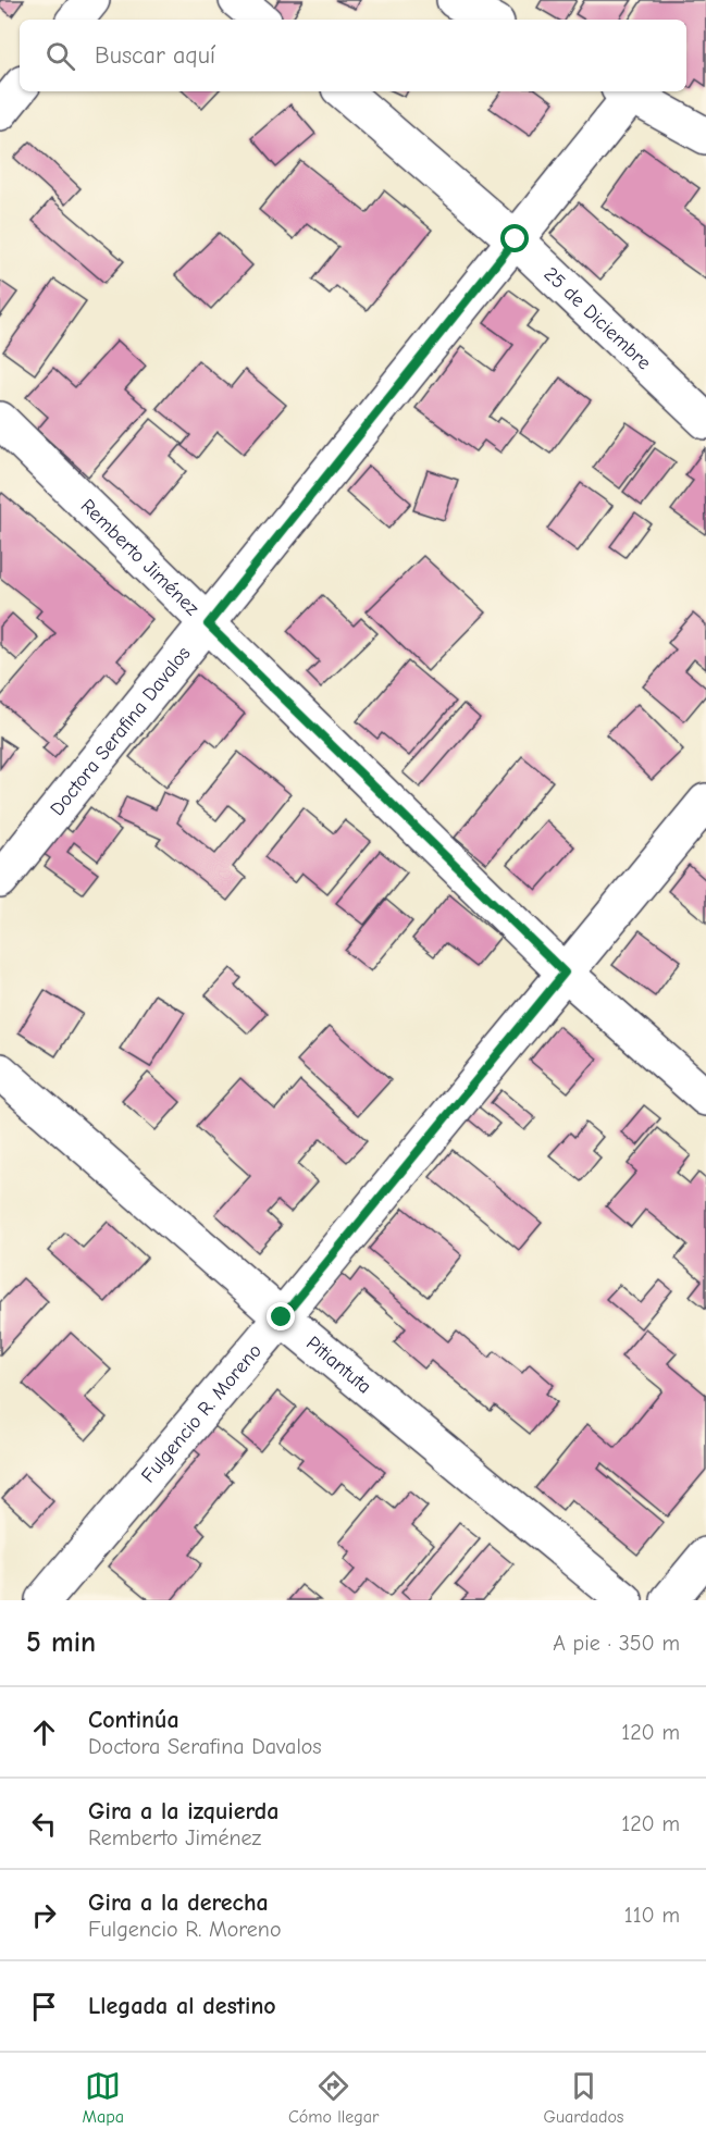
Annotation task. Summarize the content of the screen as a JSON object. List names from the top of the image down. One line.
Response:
{"streets":{"street":["25 de Diciembre","Remberto Jiménez","Doctora Serafina Davalos","Pitiantuta","Fulgencio R. Moreno"]},"crossings":[["25 de Diciembre","Doctora Serafina Davalos"],["Remberto Jiménez","Doctora Serafina Davalos"],["Remberto Jiménez","Fulgencio R. Moreno"],["Pitiantuta","Fulgencio R. Moreno"]],"page":{"search":"Buscar aquí","heading":["5 min","A pie · 350 m"],"list":[["Continúa","Doctora Serafina Davalos","120 m"],["Gira a la izquierda","Remberto Jiménez","120 m"],["Gira a la derecha","Fulgencio R. Moreno","110 m"],"Llegada al destino"],"nav":["Mapa","Cómo llegar","Guardados"]}}
